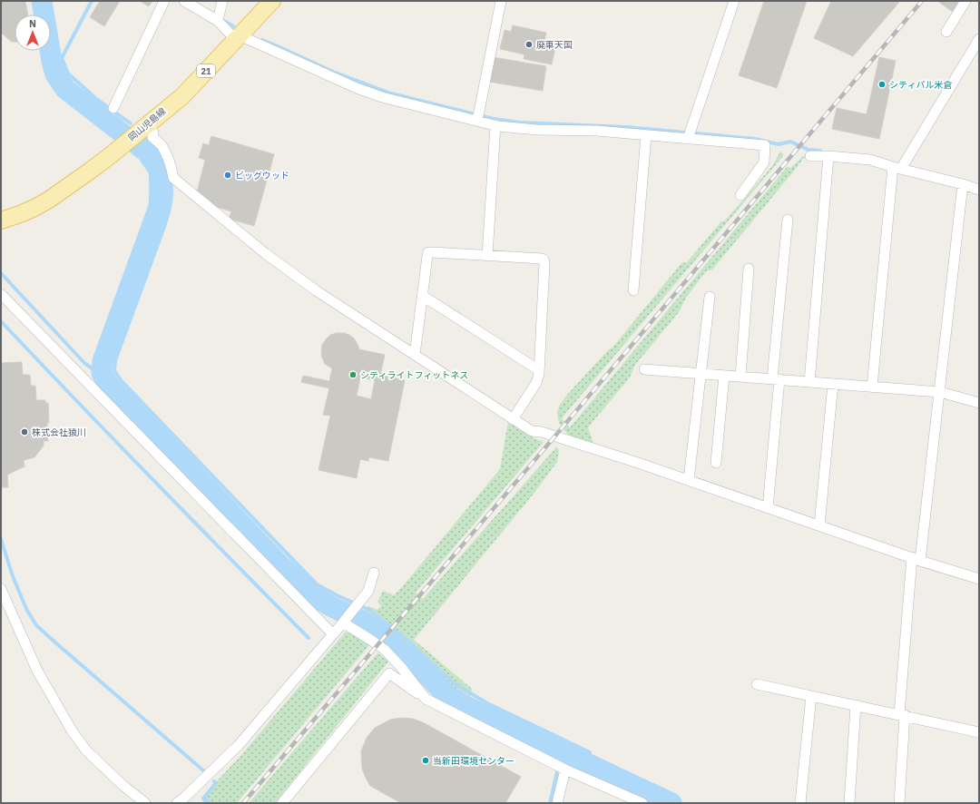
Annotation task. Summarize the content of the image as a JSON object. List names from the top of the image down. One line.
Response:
{"streets":{"main road":["21","岡山児島線"]},"places":["廃車天国","シティパル米倉","ビッグウッド","シティライトフィットネス","株式会社猿川","当新田環境センター"],"north":"top"}
